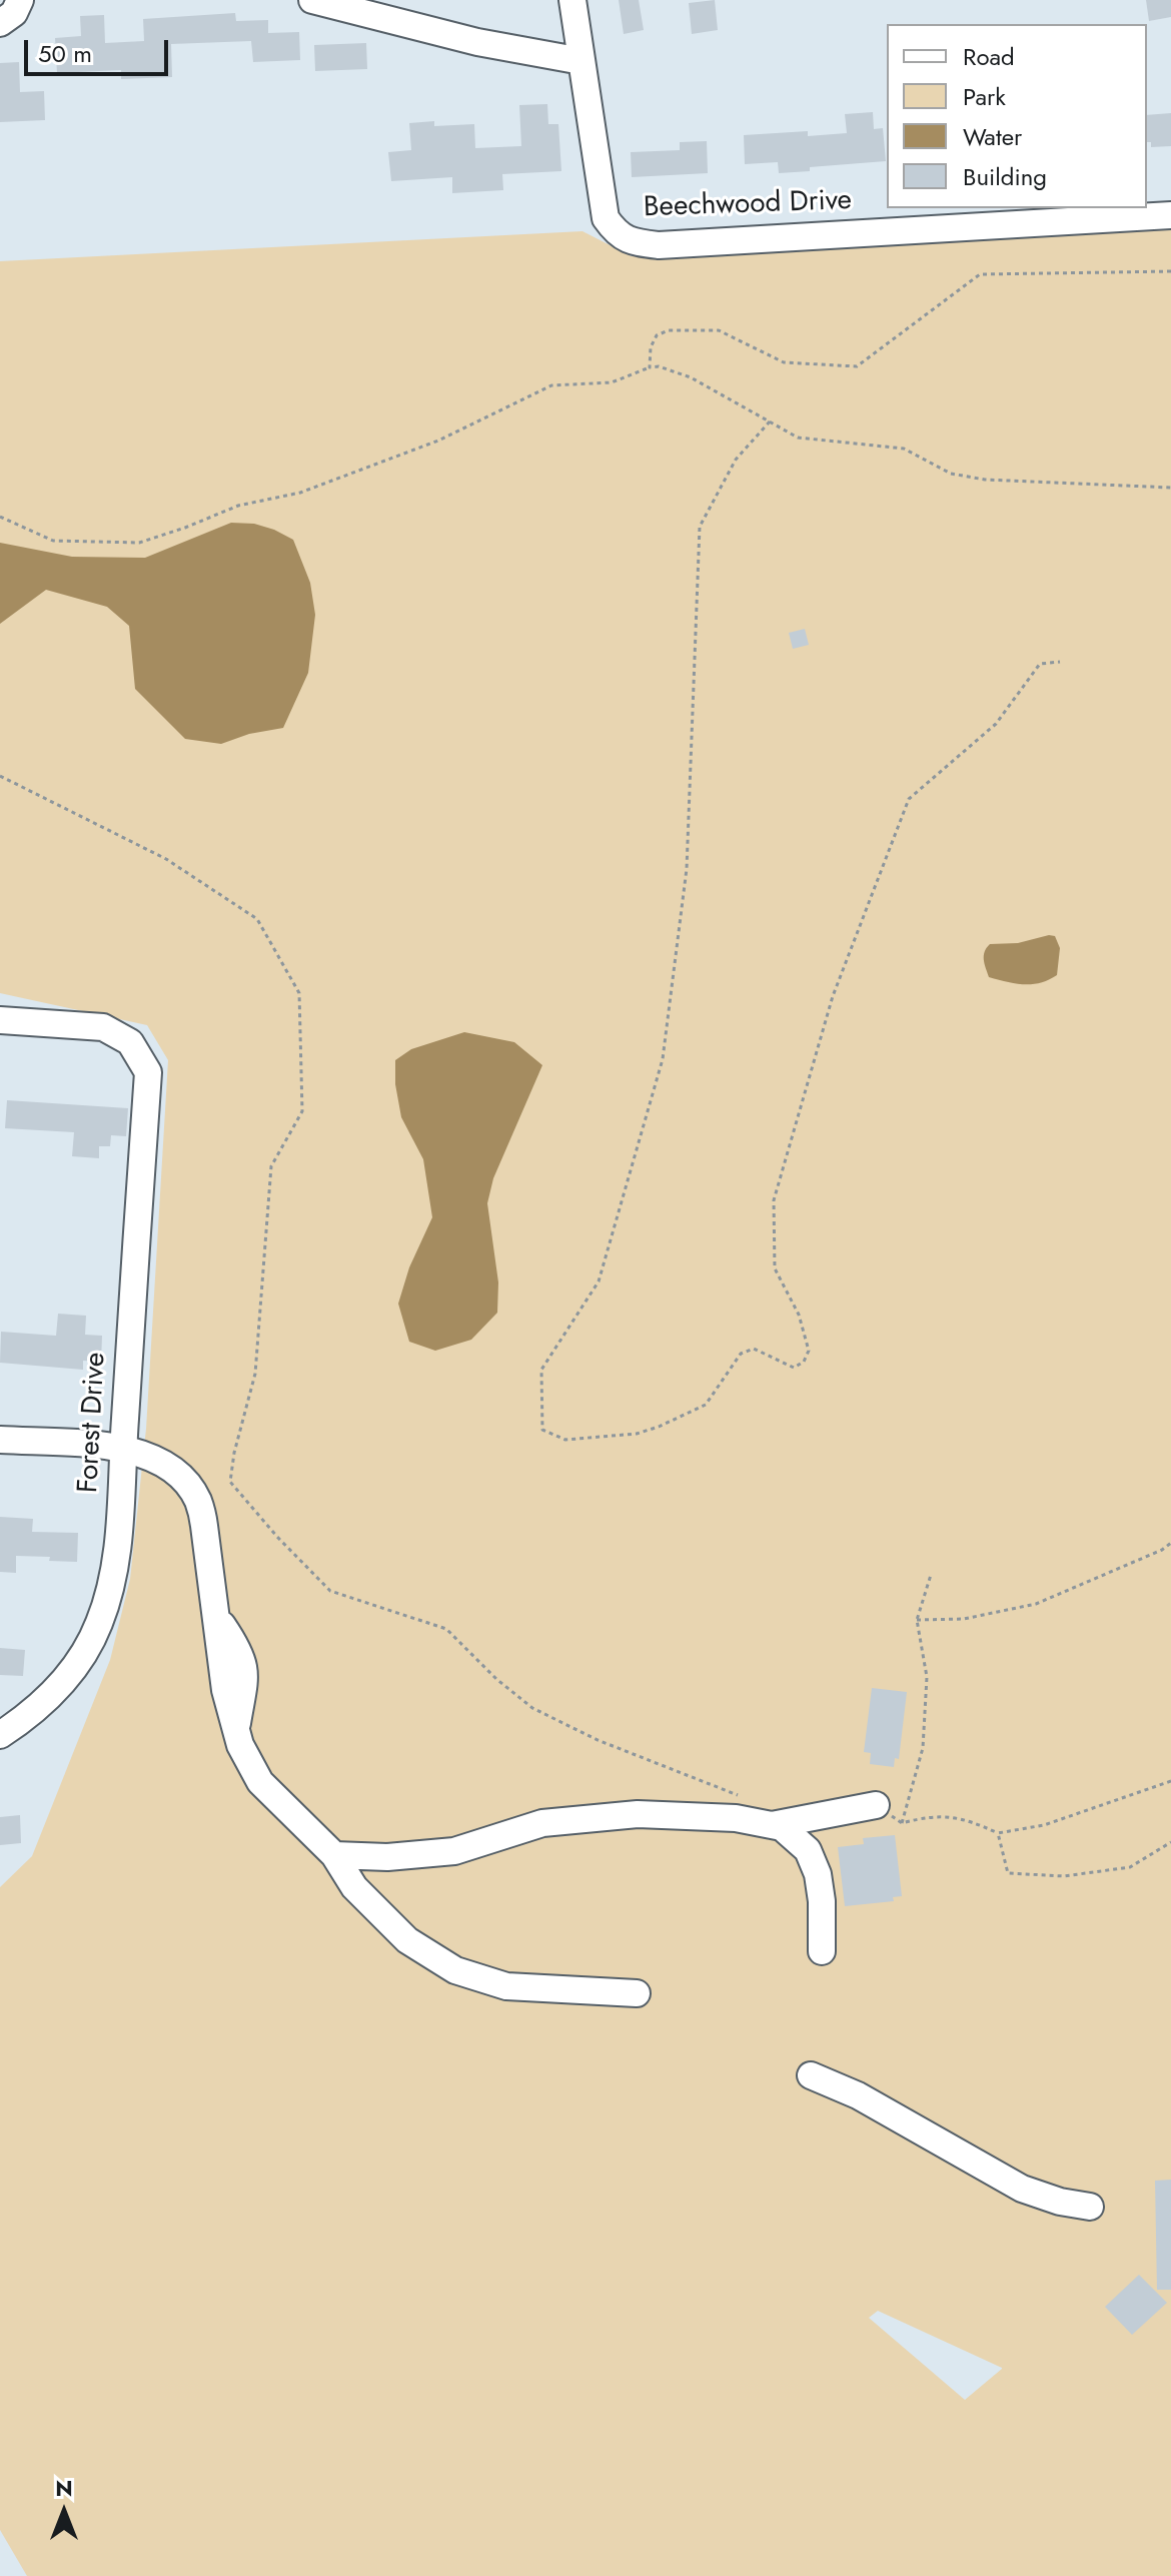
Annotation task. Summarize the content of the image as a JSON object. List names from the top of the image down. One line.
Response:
{"streets":{"street":["Beechwood Drive","Forest Drive"]},"legend":["Road","Park","Water","Building"],"scale_bar":"50 m","north":"top"}
